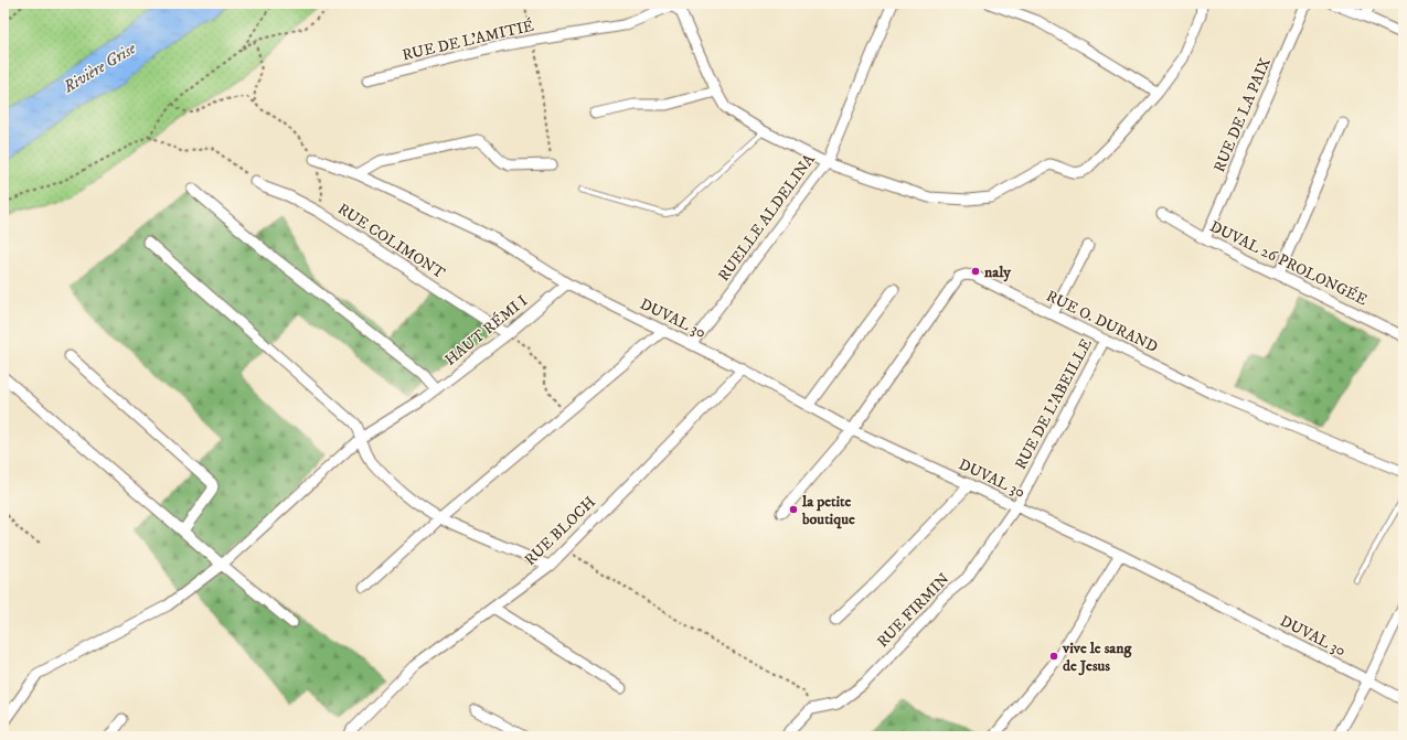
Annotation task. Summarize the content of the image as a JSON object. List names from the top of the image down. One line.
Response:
{"streets":{"street":["RUE DE L'AMITIÉ","RUE DE LA PAIX","RUELLE ALDELINA","RUE COLIMONT","DUVAL 26 PROLONGÉE","DUVAL 30","RUE O. DURAND","HAUT RÉMI I","RUE DE L'ABEILLE","RUE BLOCH","RUE FIRMIN"]},"crossings":[["RUE DE L'AMITIÉ","RUELLE ALDELINA"],["RUE DE LA PAIX","DUVAL 26 PROLONGÉE"],["RUELLE ALDELINA","DUVAL 30"],["RUE COLIMONT","HAUT RÉMI I"],["DUVAL 30","RUE O. DURAND"],["DUVAL 30","HAUT RÉMI I"],["DUVAL 30","RUE DE L'ABEILLE"],["DUVAL 30","RUE BLOCH"],["DUVAL 30","RUE FIRMIN"],["RUE O. DURAND","RUE DE L'ABEILLE"],["RUE DE L'ABEILLE","RUE FIRMIN"]],"water":["Rivière Grise"],"places":["naly","la petite boutique","vive le sang de Jesus"]}
